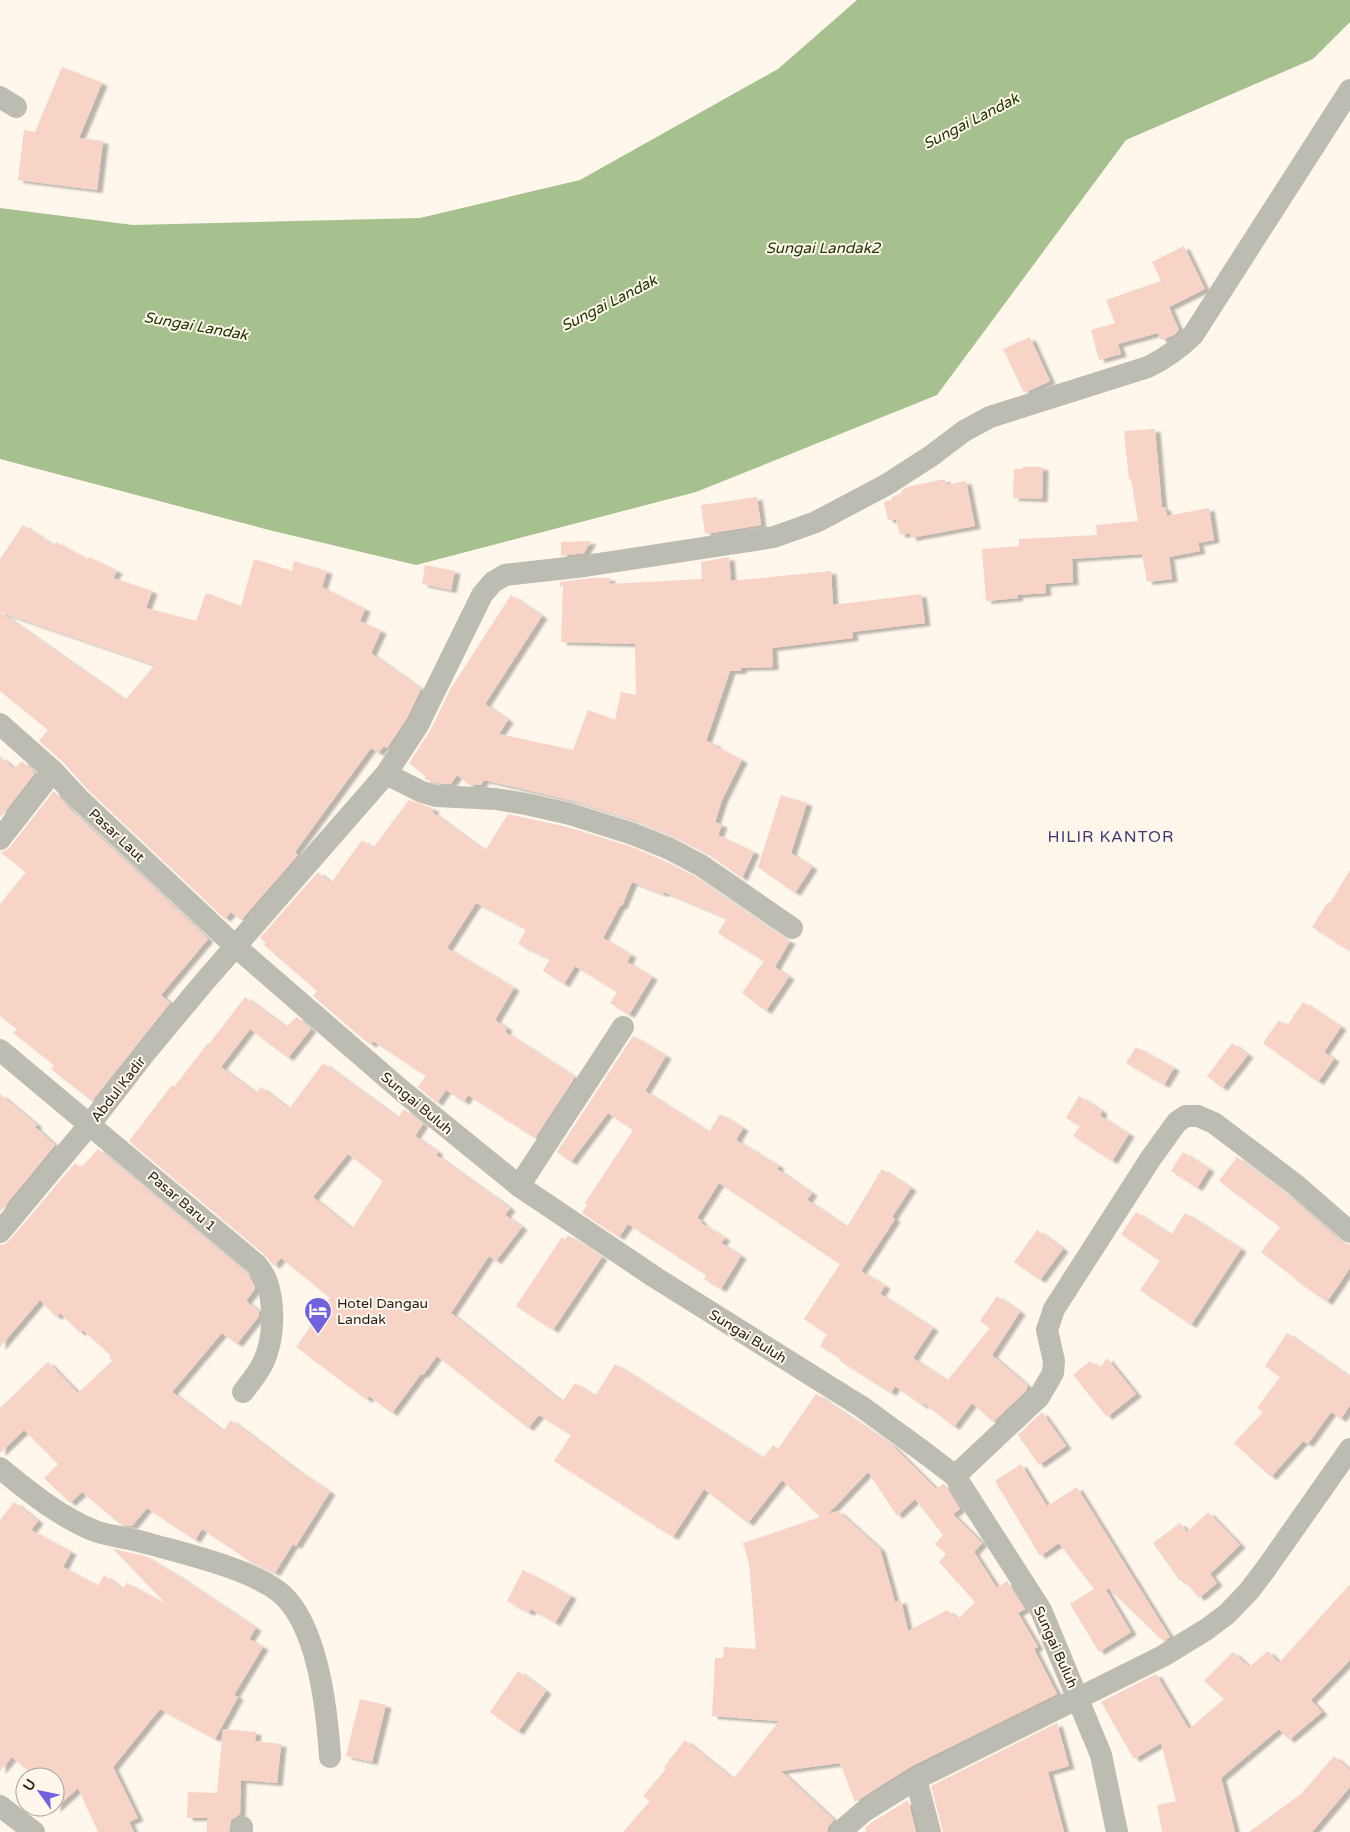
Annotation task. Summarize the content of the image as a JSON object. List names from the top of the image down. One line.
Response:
{"streets":{"street":["Pasar Laut","Abdul Kadir","Sungai Buluh","Pasar Baru 1"]},"crossings":[["Pasar Laut","Abdul Kadir"],["Pasar Laut","Sungai Buluh"],["Abdul Kadir","Sungai Buluh"],["Abdul Kadir","Pasar Baru 1"]],"districts":["HILIR KANTOR"],"water":["Sungai Landak","Sungai Landak2"],"places":{"hotel":["Hotel Dangau Landak"]},"north":"top left"}
